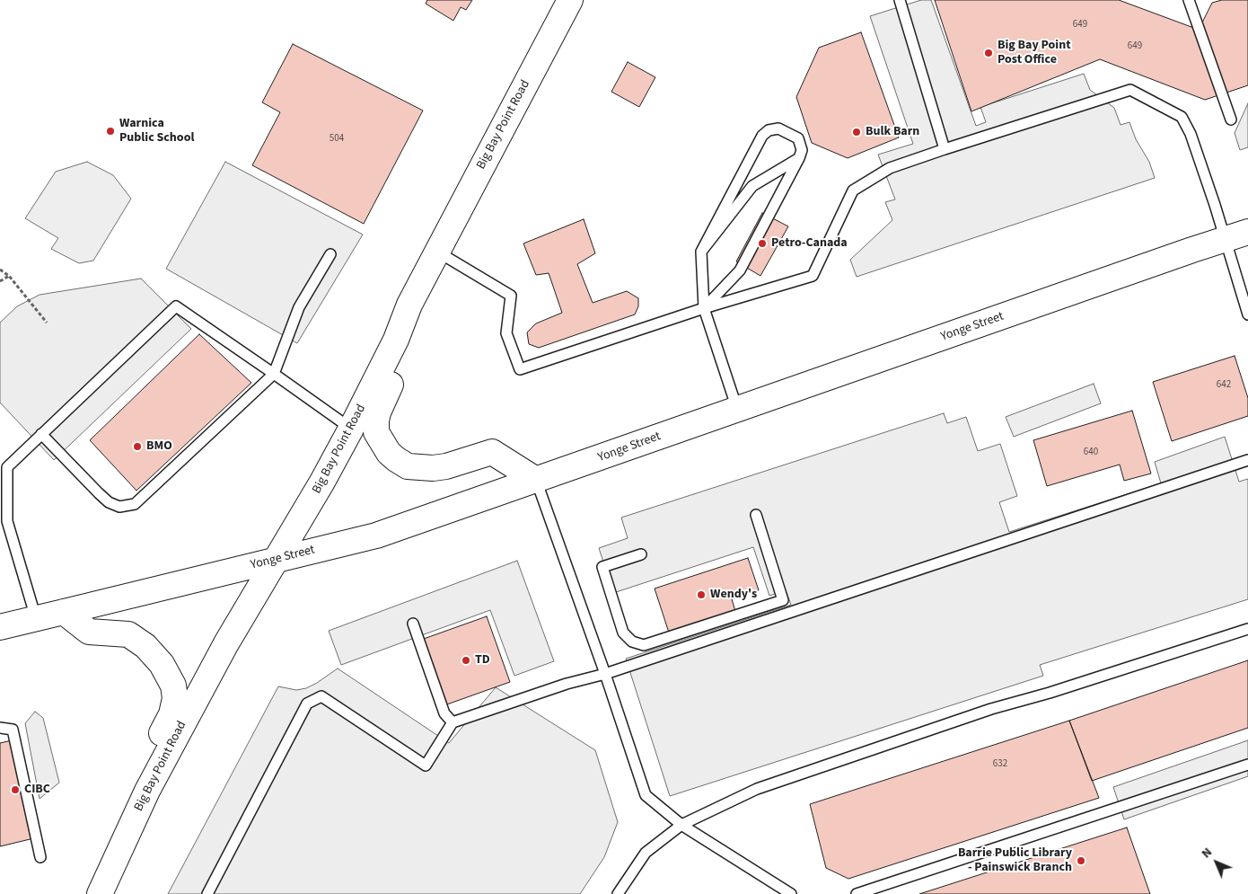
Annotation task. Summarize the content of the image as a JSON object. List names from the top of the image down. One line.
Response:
{"streets":{"main road":["Big Bay Point Road","Yonge Street"]},"crossings":[["Big Bay Point Road","Yonge Street"]],"places":["Big Bay Point Post Office","Warnica Public School","Bulk Barn","Petro-Canada","BMO","Wendy's","TD","CIBC","Barrie Public Library - Painswick Branch"],"house_numbers":["649","649","504","642","640","632"],"north":"top left"}
